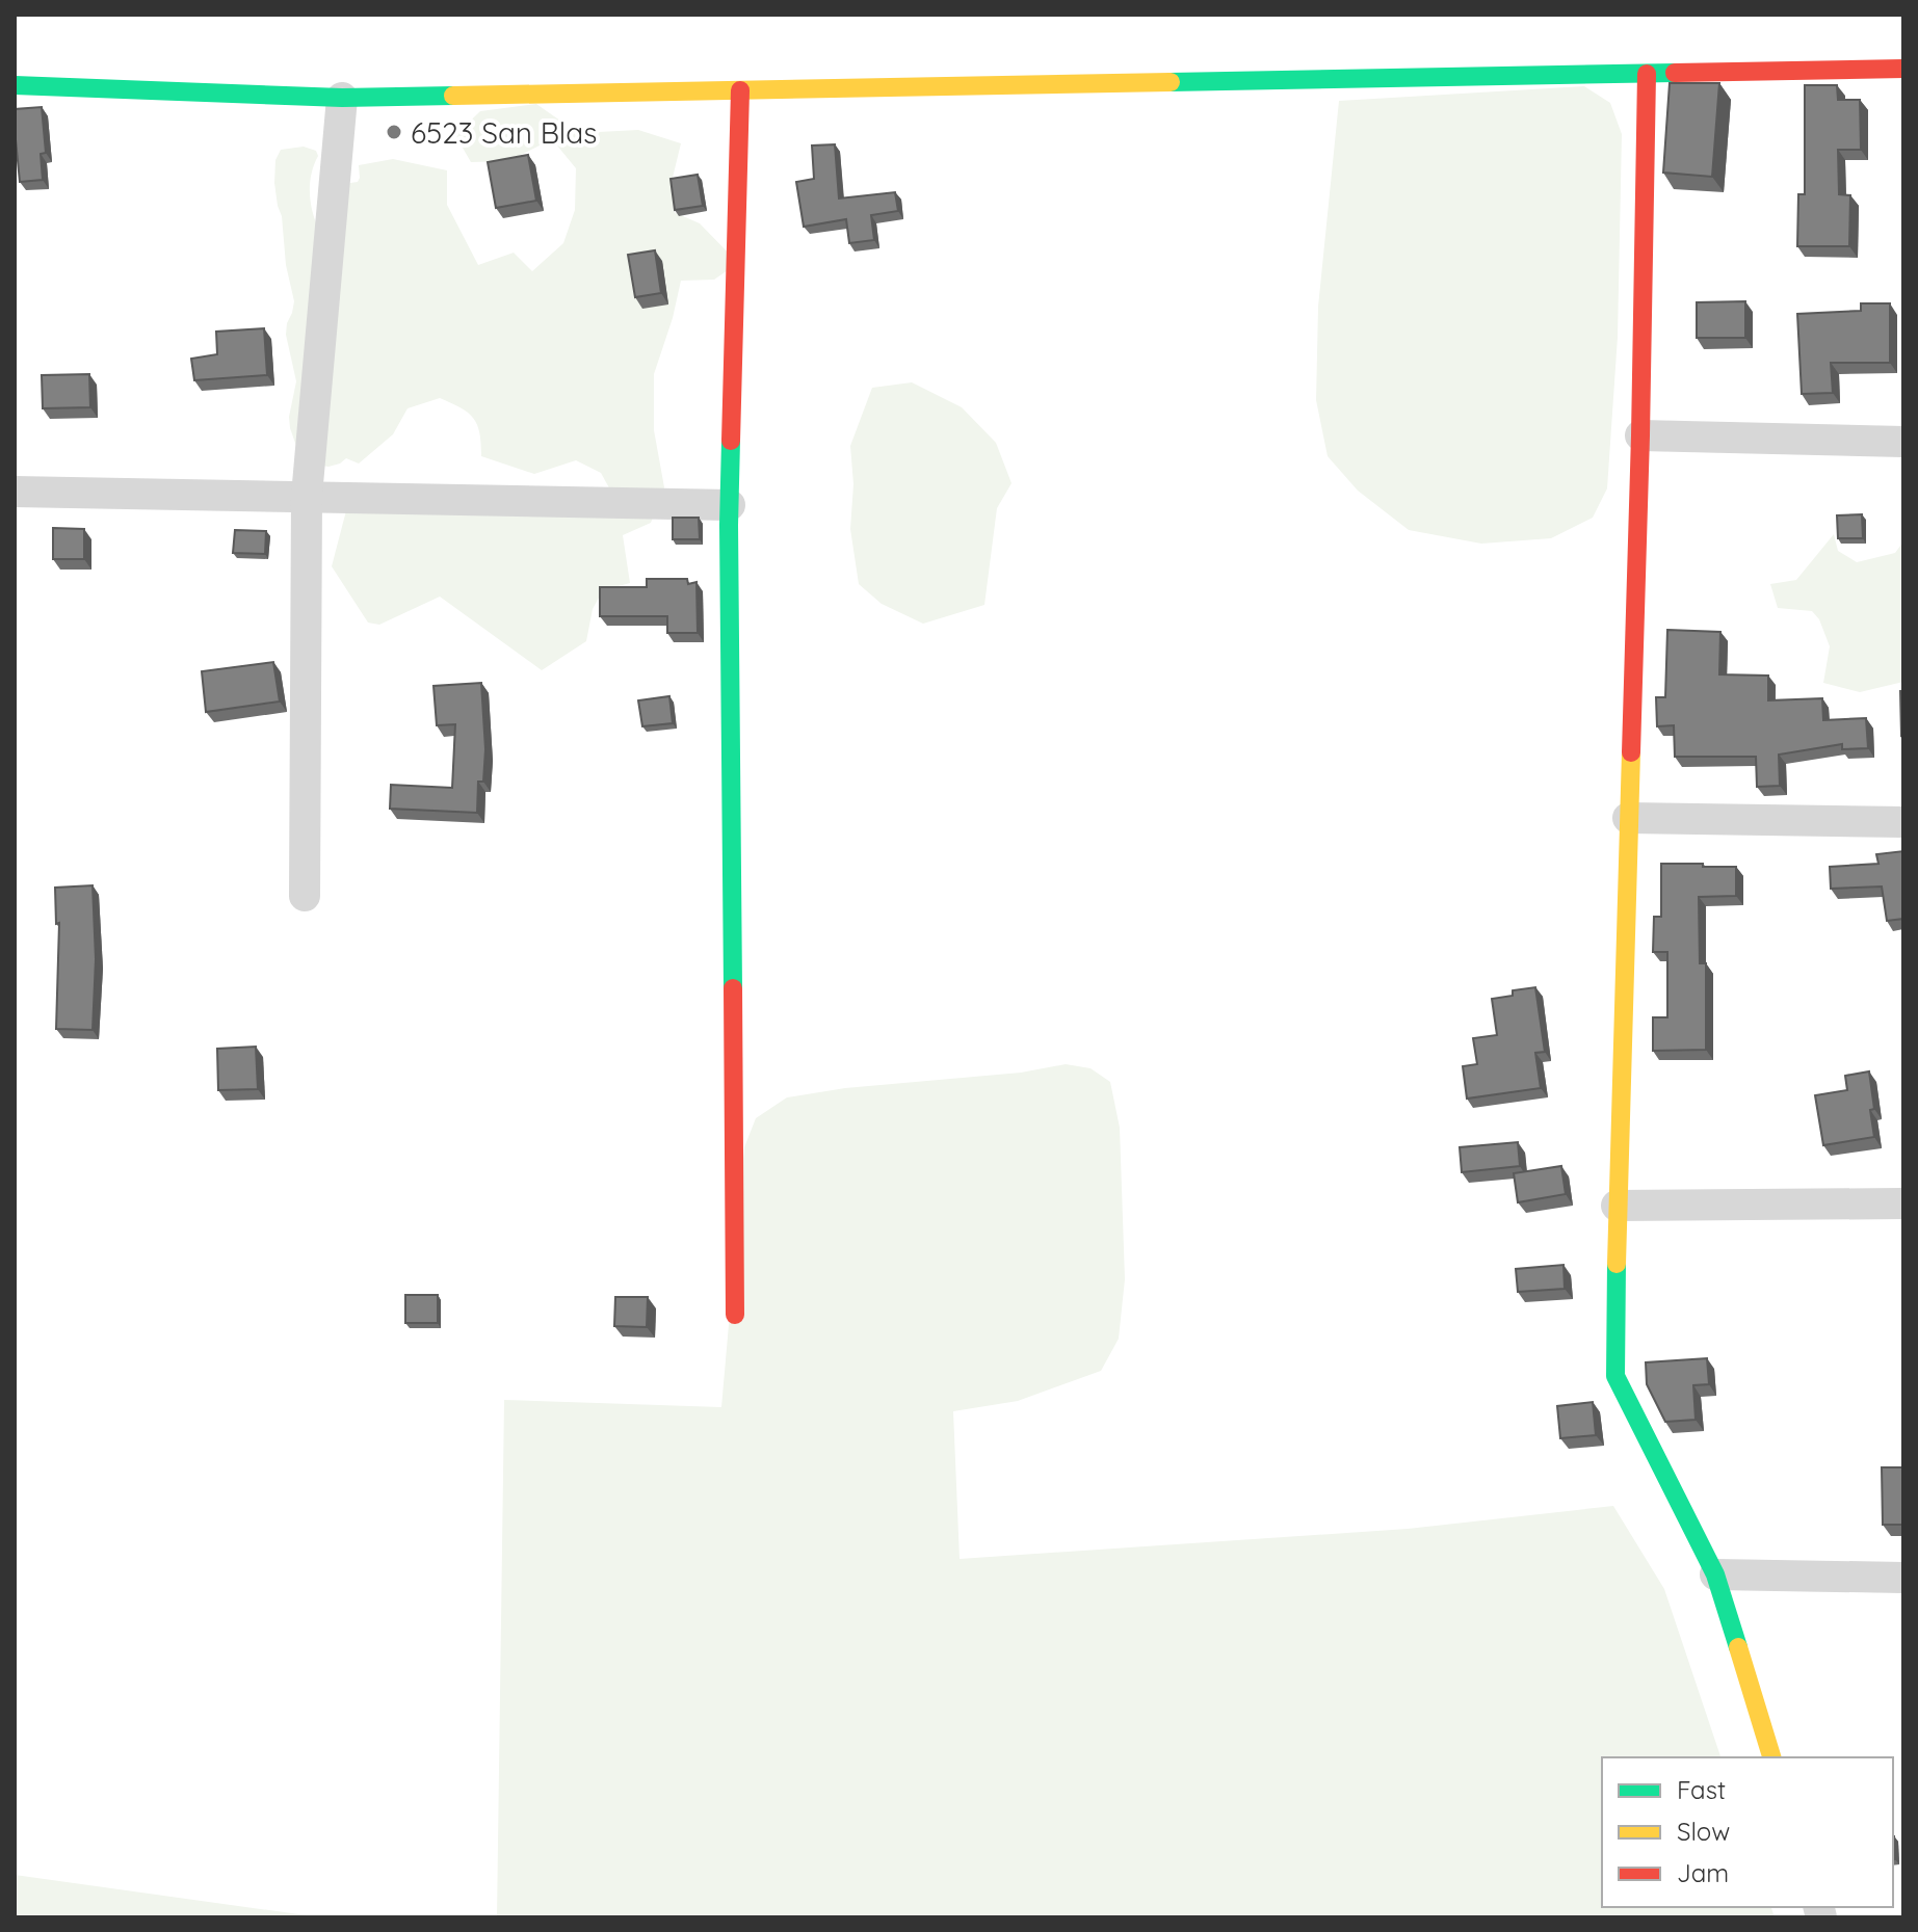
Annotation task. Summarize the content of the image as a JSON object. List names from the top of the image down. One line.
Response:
{"places":["6523 San Blas"],"legend":["Fast","Slow","Jam"]}
